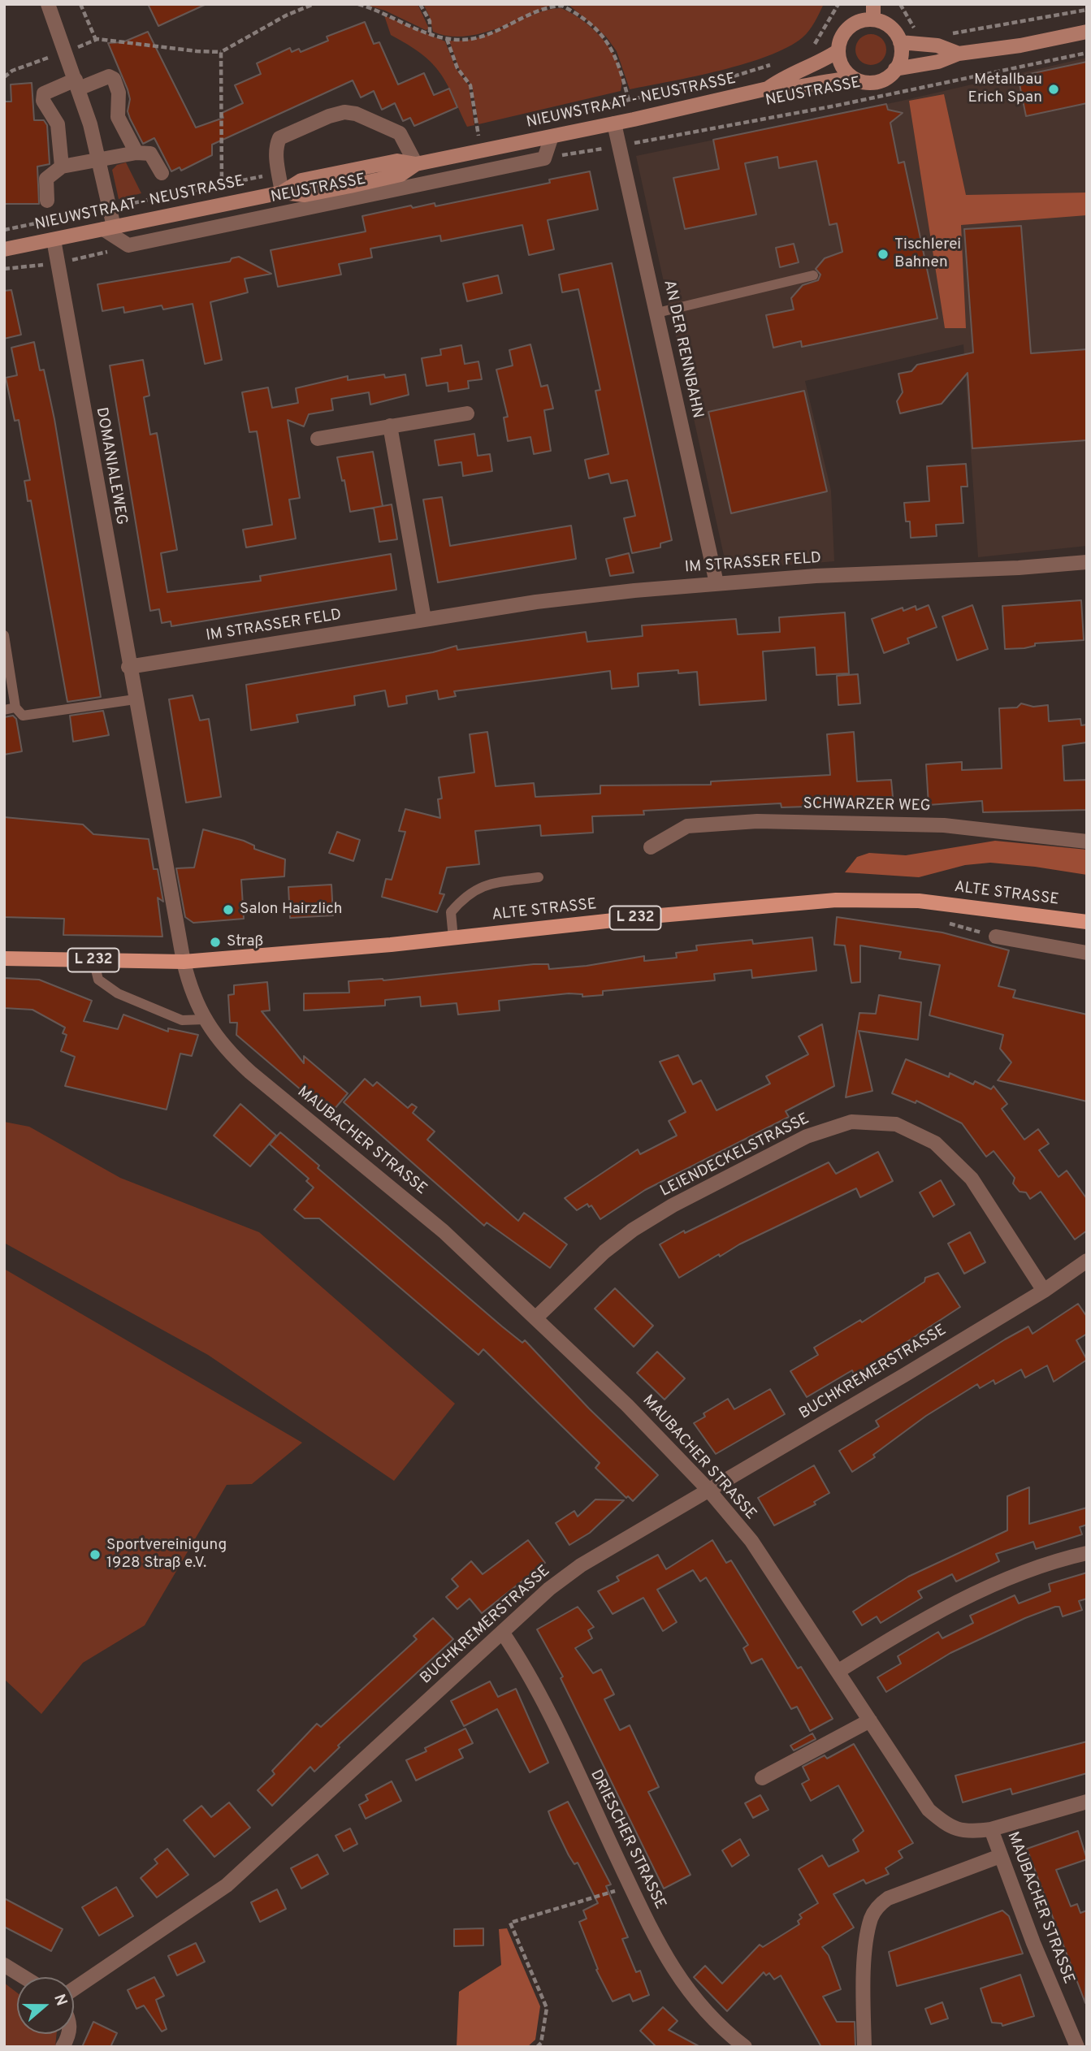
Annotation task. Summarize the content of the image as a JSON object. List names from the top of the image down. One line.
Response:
{"streets":{"main road":["ALTE STRASSE","L 232"],"street":["NEUSTRASSE","NIEUWSTRAAT - NEUSTRASSE","AN DER RENNBAHN","DOMANIALEWEG","IM STRASSER FELD","SCHWARZER WEG","MAUBACHER STRASSE","LEIENDECKELSTRASSE","BUCHKREMERSTRASSE","DRIESCHER STRASSE"]},"crossings":[["NEUSTRASSE","NIEUWSTRAAT - NEUSTRASSE"],["NEUSTRASSE","AN DER RENNBAHN"],["NIEUWSTRAAT - NEUSTRASSE","AN DER RENNBAHN"],["NIEUWSTRAAT - NEUSTRASSE","DOMANIALEWEG"],["AN DER RENNBAHN","IM STRASSER FELD"],["DOMANIALEWEG","IM STRASSER FELD"],["DOMANIALEWEG","ALTE STRASSE"],["DOMANIALEWEG","MAUBACHER STRASSE"],["ALTE STRASSE","MAUBACHER STRASSE"],["MAUBACHER STRASSE","LEIENDECKELSTRASSE"],["MAUBACHER STRASSE","BUCHKREMERSTRASSE"],["LEIENDECKELSTRASSE","BUCHKREMERSTRASSE"],["BUCHKREMERSTRASSE","DRIESCHER STRASSE"]],"places":["Metallbau Erich Span","Tischlerei Bahnen","Salon Hairzlich","Straß","Sportvereinigung 1928 Straß e.V."],"north":"right"}
